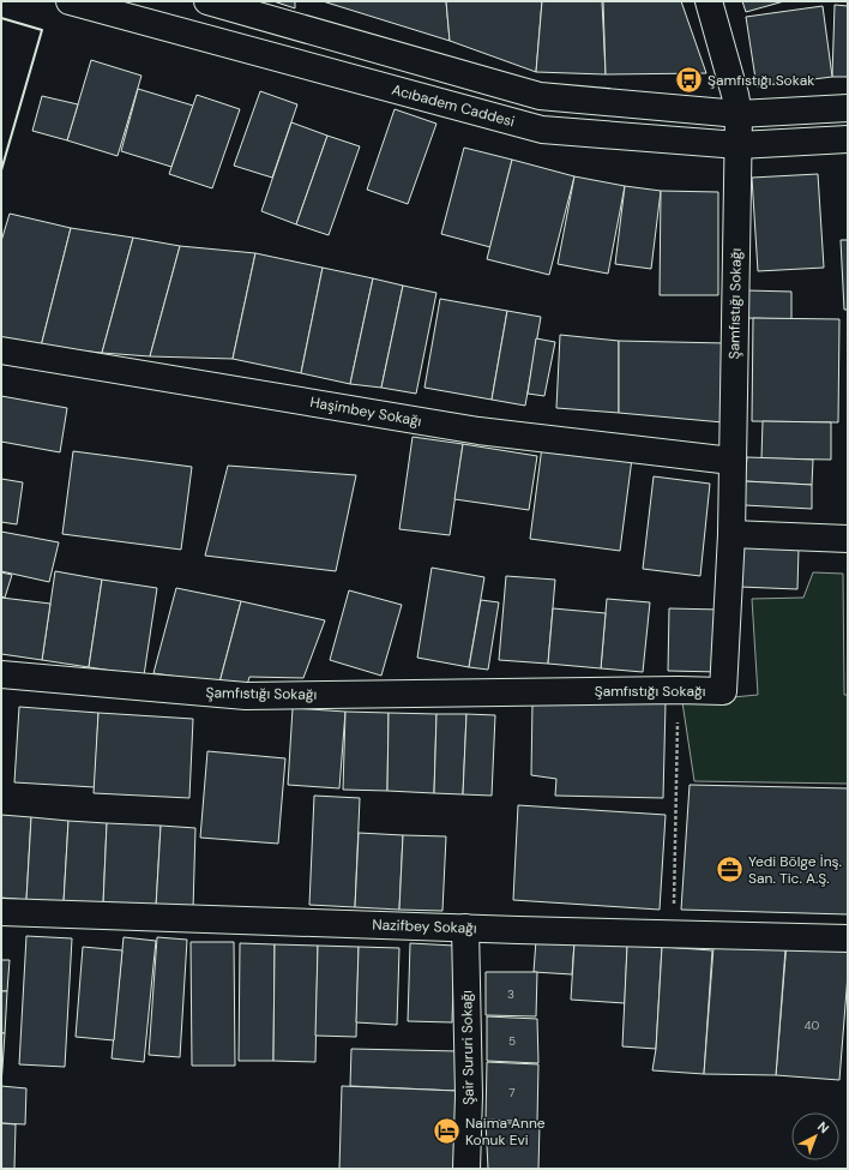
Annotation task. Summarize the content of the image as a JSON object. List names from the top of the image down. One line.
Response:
{"streets":{"street":["Acıbadem Caddesi","Şamfıstığı Sokağı","Haşimbey Sokağı","Nazifbey Sokağı","Şair Sururi Sokağı"]},"crossings":[["Acıbadem Caddesi","Şamfıstığı Sokağı"],["Şamfıstığı Sokağı","Haşimbey Sokağı"],["Nazifbey Sokağı","Şair Sururi Sokağı"]],"places":{"bus stop":["Şamfıstığı Sokak"],"office":["Yedi Bölge İnş. San. Tic. A.Ş."],"hotel":["Naima Anne Konuk Evi"]},"house_numbers":["3","40","5","7"],"north":"top right"}
